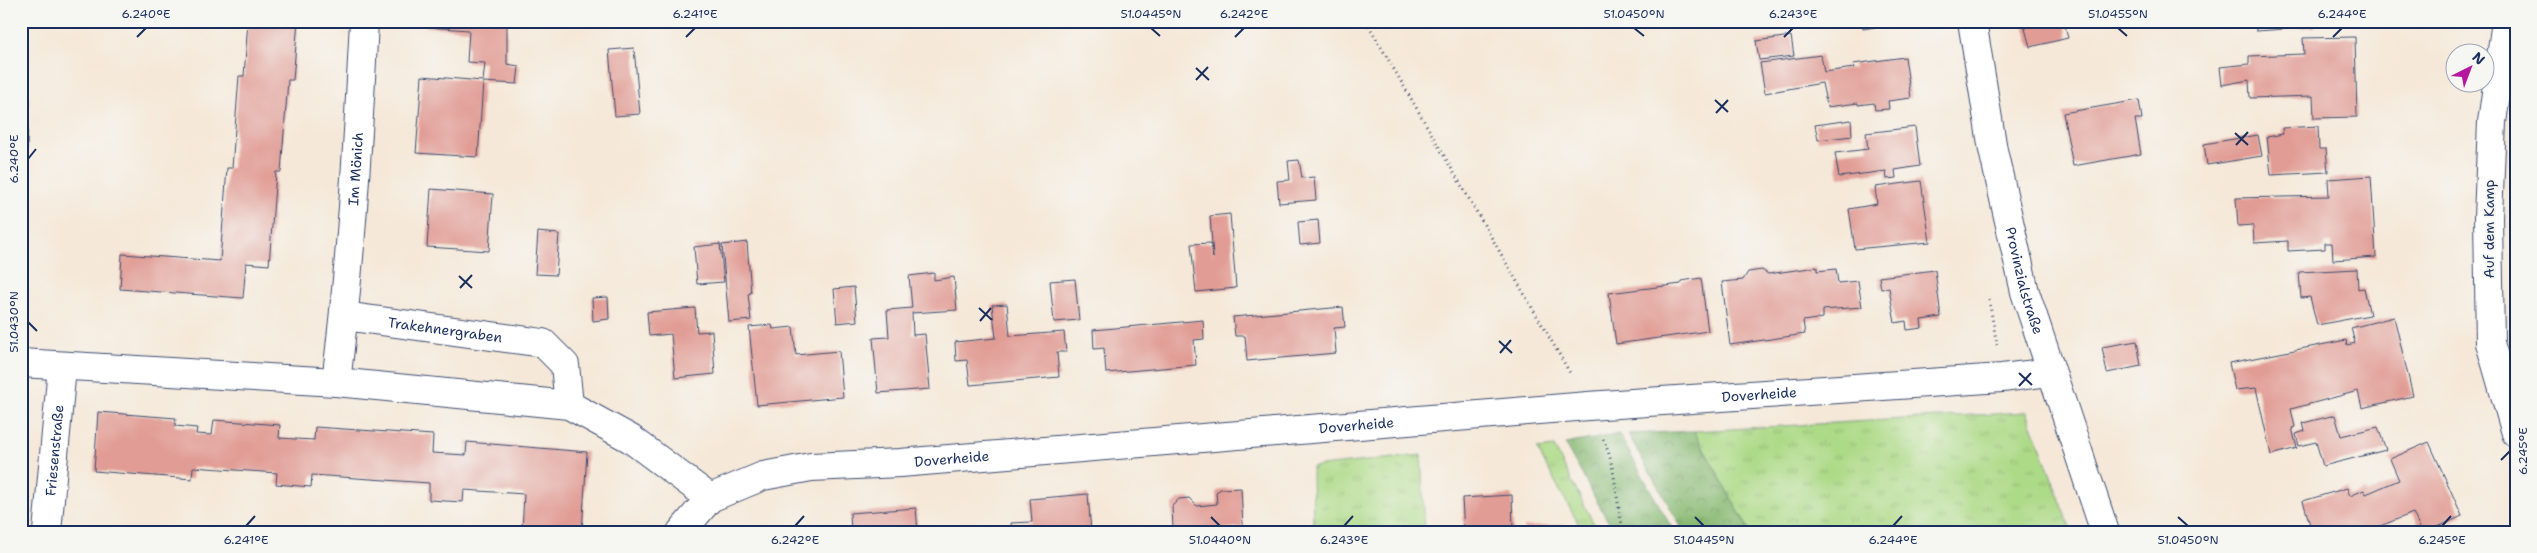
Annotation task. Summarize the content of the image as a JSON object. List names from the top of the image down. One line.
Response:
{"streets":{"street":["Im Mönich","Auf dem Kamp","Provinzialstraße","Trakehnergraben","Doverheide","Friesenstraße"]},"crossings":[["Im Mönich","Trakehnergraben"],["Provinzialstraße","Doverheide"]],"north":"top right","coordinates":["6.240°E","6.241°E","51.0445°N","6.242°E","51.0450°N","6.243°E","51.0455°N","6.244°E","51.0430°N","6.245°E","51.0440°N"]}
